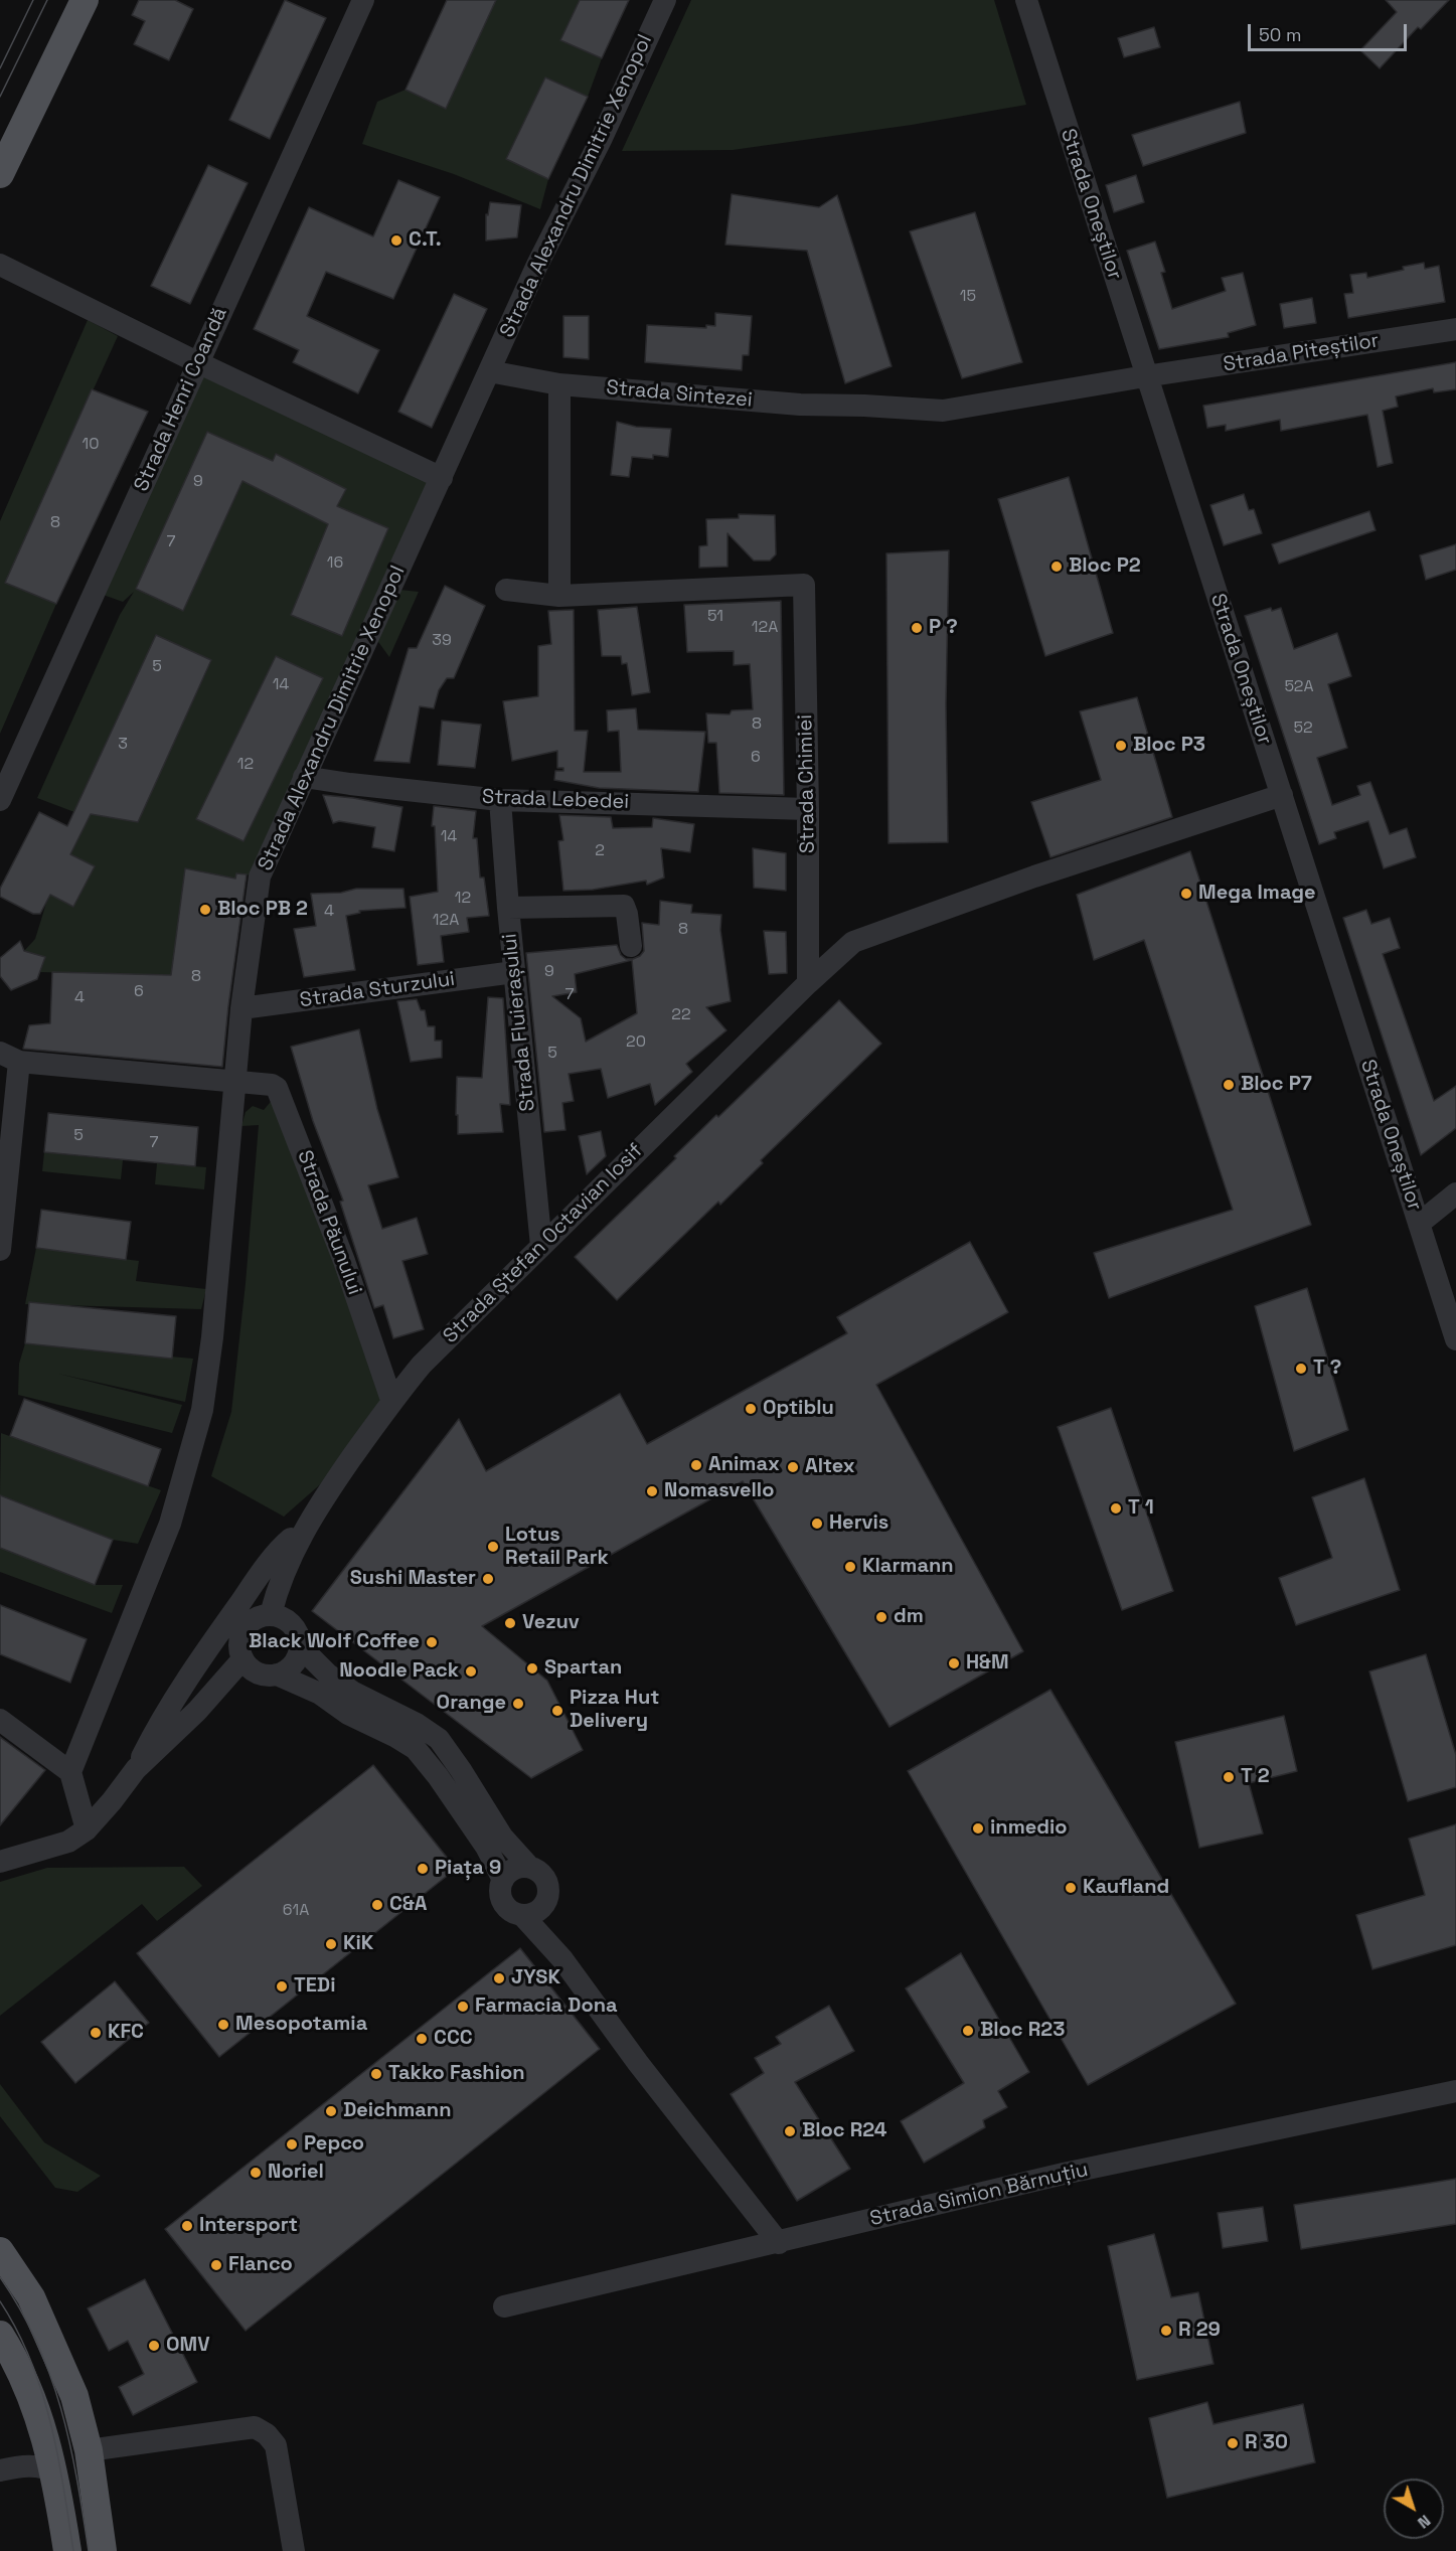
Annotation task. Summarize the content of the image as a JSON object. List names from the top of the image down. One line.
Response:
{"streets":{"street":["Strada Alexandru Dimitrie Xenopol","Strada Oneștilor","Strada Piteștilor","Strada Sintezei","Strada Henri Coandă","Strada Chimiei","Strada Lebedei","Strada Sturzului","Strada Fluierașului","Strada Păunului","Strada Ștefan Octavian Iosif","Strada Simion Bărnuțiu"]},"crossings":[["Strada Alexandru Dimitrie Xenopol","Strada Lebedei"],["Strada Alexandru Dimitrie Xenopol","Strada Sturzului"],["Strada Alexandru Dimitrie Xenopol","Strada Păunului"],["Strada Oneștilor","Strada Piteștilor"],["Strada Oneștilor","Strada Ștefan Octavian Iosif"],["Strada Piteștilor","Strada Sintezei"],["Strada Chimiei","Strada Lebedei"],["Strada Chimiei","Strada Ștefan Octavian Iosif"],["Strada Lebedei","Strada Fluierașului"],["Strada Sturzului","Strada Fluierașului"],["Strada Fluierașului","Strada Ștefan Octavian Iosif"],["Strada Păunului","Strada Ștefan Octavian Iosif"],["Strada Ștefan Octavian Iosif","Strada Simion Bărnuțiu"]],"places":["C.T.","Bloc P2","P ?","Bloc P3","Mega Image","Bloc PB 2","Bloc P7","T ?","Optiblu","Animax","Altex","Nomasvello","T 1","Hervis","Lotus Retail Park","Klarmann","Sushi Master","dm","Vezuv","Black Wolf Coffee","H&M","Spartan","Noodle Pack","Orange","Pizza Hut Delivery","T 2","inmedio","Piața 9","Kaufland","C&A","KiK","JYSK","TEDi","Farmacia Dona","Mesopotamia","Bloc R23","KFC","CCC","Takko Fashion","Deichmann","Bloc R24","Pepco","Noriel","Intersport","Flanco","R 29","OMV","R 30"],"house_numbers":["15","10","9","8","7","16","51","12A","39","5","14","52A","8","52","3","6","12","14","2","12","4","12A","8","9","8","6","7","4","22","20","5","5","7","61A"],"scale_bar":"50 m","north":"bottom right"}
